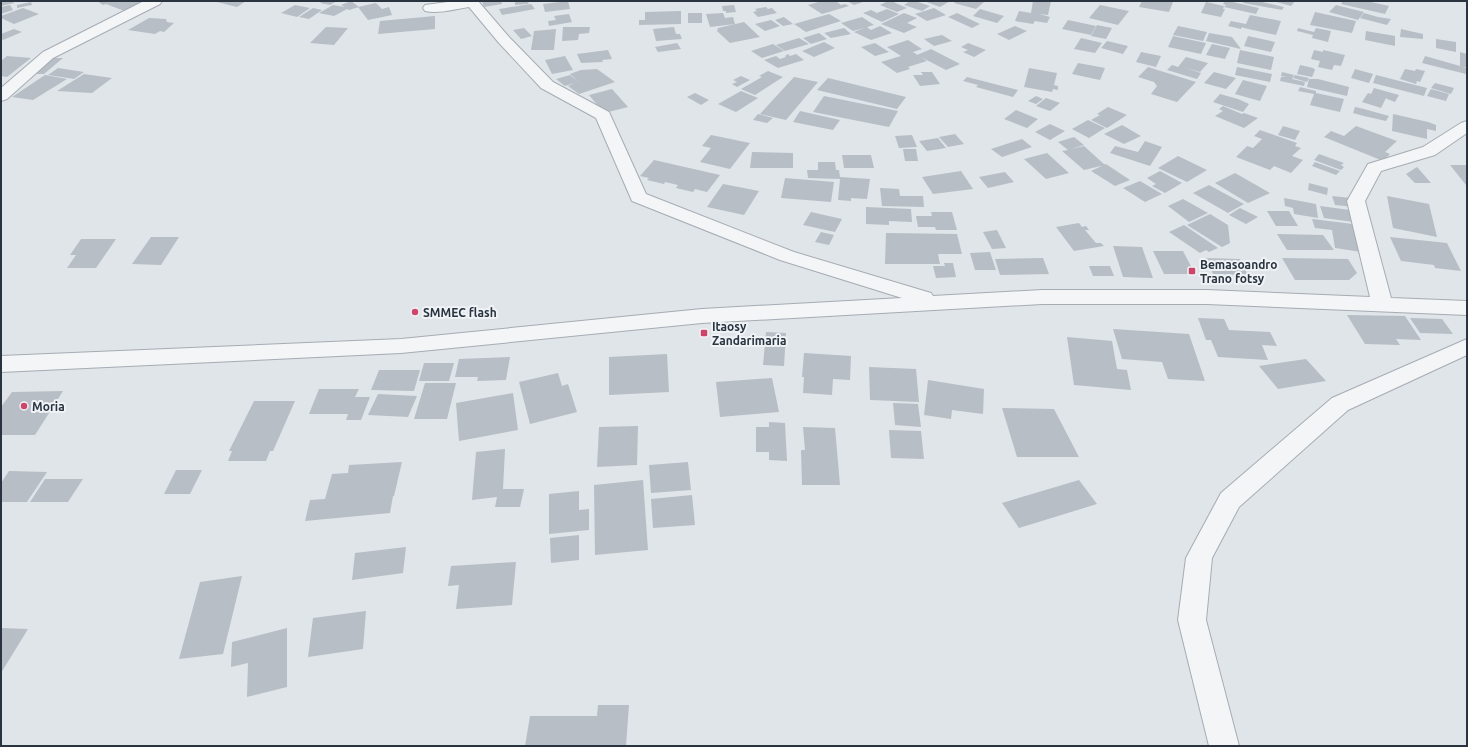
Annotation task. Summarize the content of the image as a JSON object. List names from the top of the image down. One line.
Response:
{"places":{"transit":["Bemasoandro Trano fotsy","Itaosy Zandarimaria"],"other":["SMMEC flash","Moria"]}}
